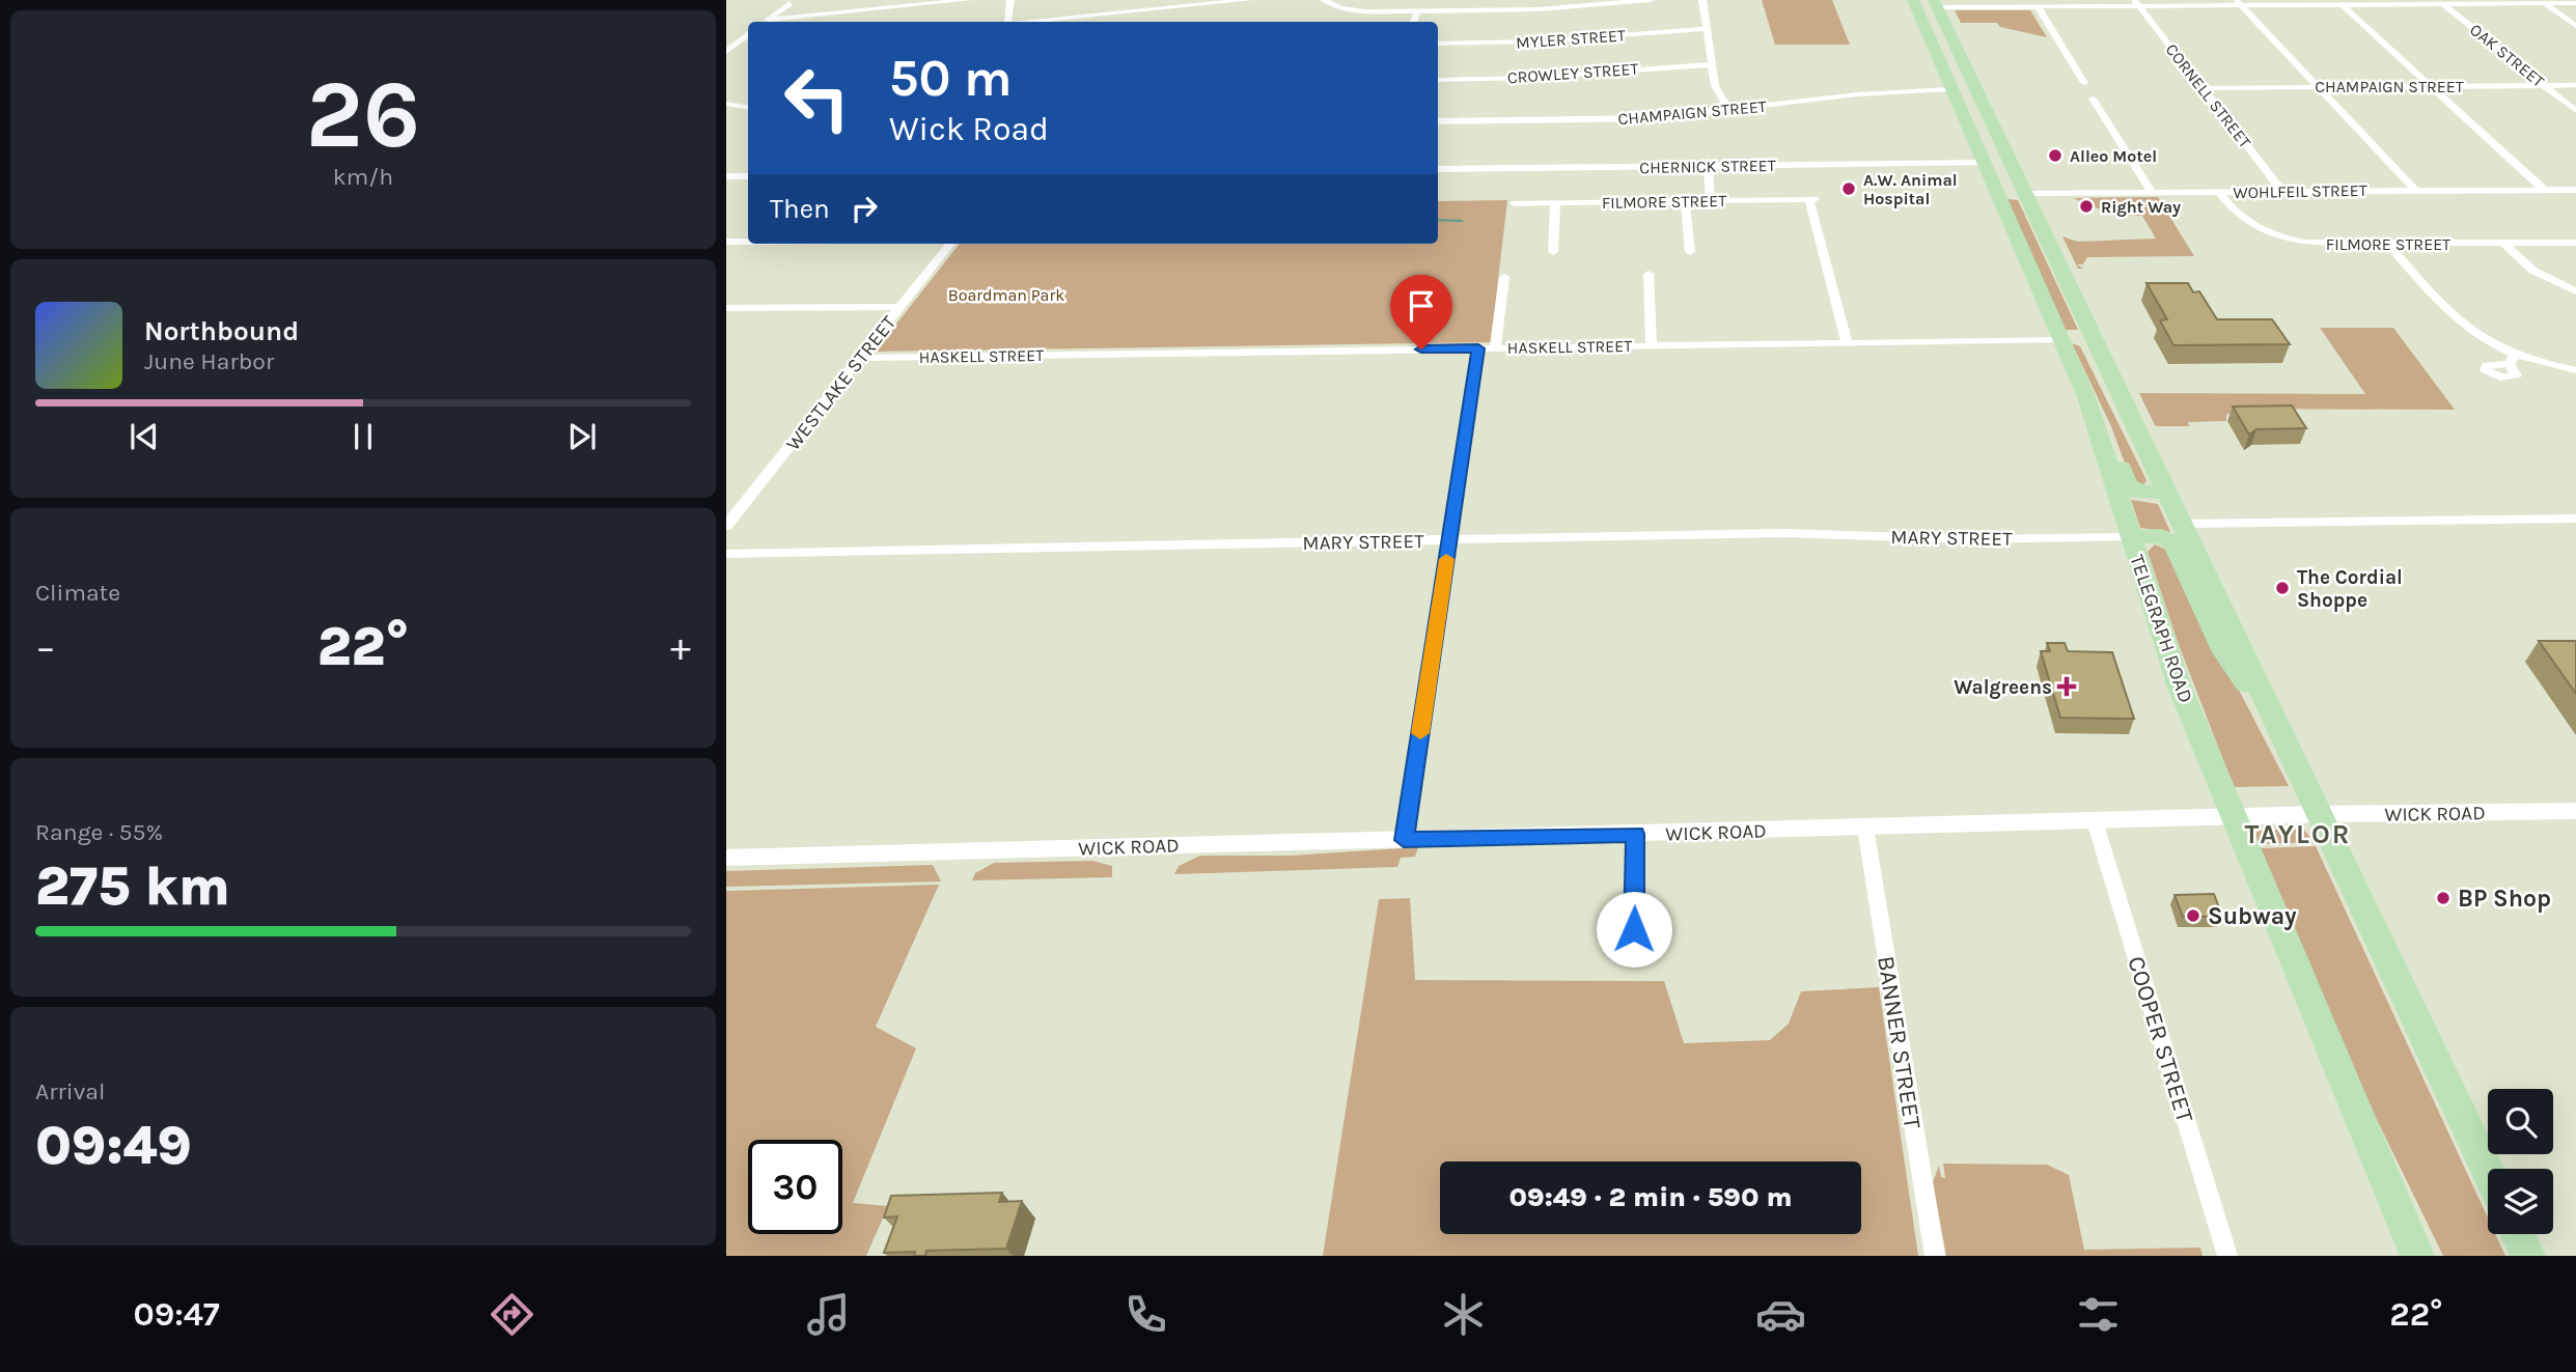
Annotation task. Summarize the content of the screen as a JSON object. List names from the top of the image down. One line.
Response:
{"streets":{"main road":["TELEGRAPH ROAD"],"street":["MYLER STREET","OAK STREET","CROWLEY STREET","CHAMPAIGN STREET","CORNELL STREET","CHERNICK STREET","WOHLFEIL STREET","FILMORE STREET","HASKELL STREET","WESTLAKE STREET","MARY STREET","WICK ROAD","COOPER STREET","BANNER STREET"]},"crossings":[["OAK STREET","CHAMPAIGN STREET"],["CHAMPAIGN STREET","CORNELL STREET"],["CHAMPAIGN STREET","TELEGRAPH ROAD"],["CORNELL STREET","WOHLFEIL STREET"],["CHERNICK STREET","TELEGRAPH ROAD"],["WOHLFEIL STREET","FILMORE STREET"],["FILMORE STREET","HASKELL STREET"],["HASKELL STREET","WESTLAKE STREET"],["HASKELL STREET","TELEGRAPH ROAD"],["MARY STREET","TELEGRAPH ROAD"],["TELEGRAPH ROAD","WICK ROAD"],["WICK ROAD","COOPER STREET"],["WICK ROAD","BANNER STREET"]],"districts":["TAYLOR"],"parks":["Boardman Park"],"places":{"other":["Alleo Motel","A.W. Animal Hospital","Right Way","The Cordial Shoppe","BP Shop","Subway"],"health":["Walgreens"]},"page":{"tile":[["26","km/h"],"Climate",["Range · 55%","275 km"],["Arrival","09:49"]],"turn":["50 m","Wick Road"],"then":"Then","song":["Northbound","June Harbor"],"heat":["−","22°","+"],"limit":"30","trip":"09:49 · 2 min · 590 m","tabs":["09:47","22°"]}}
